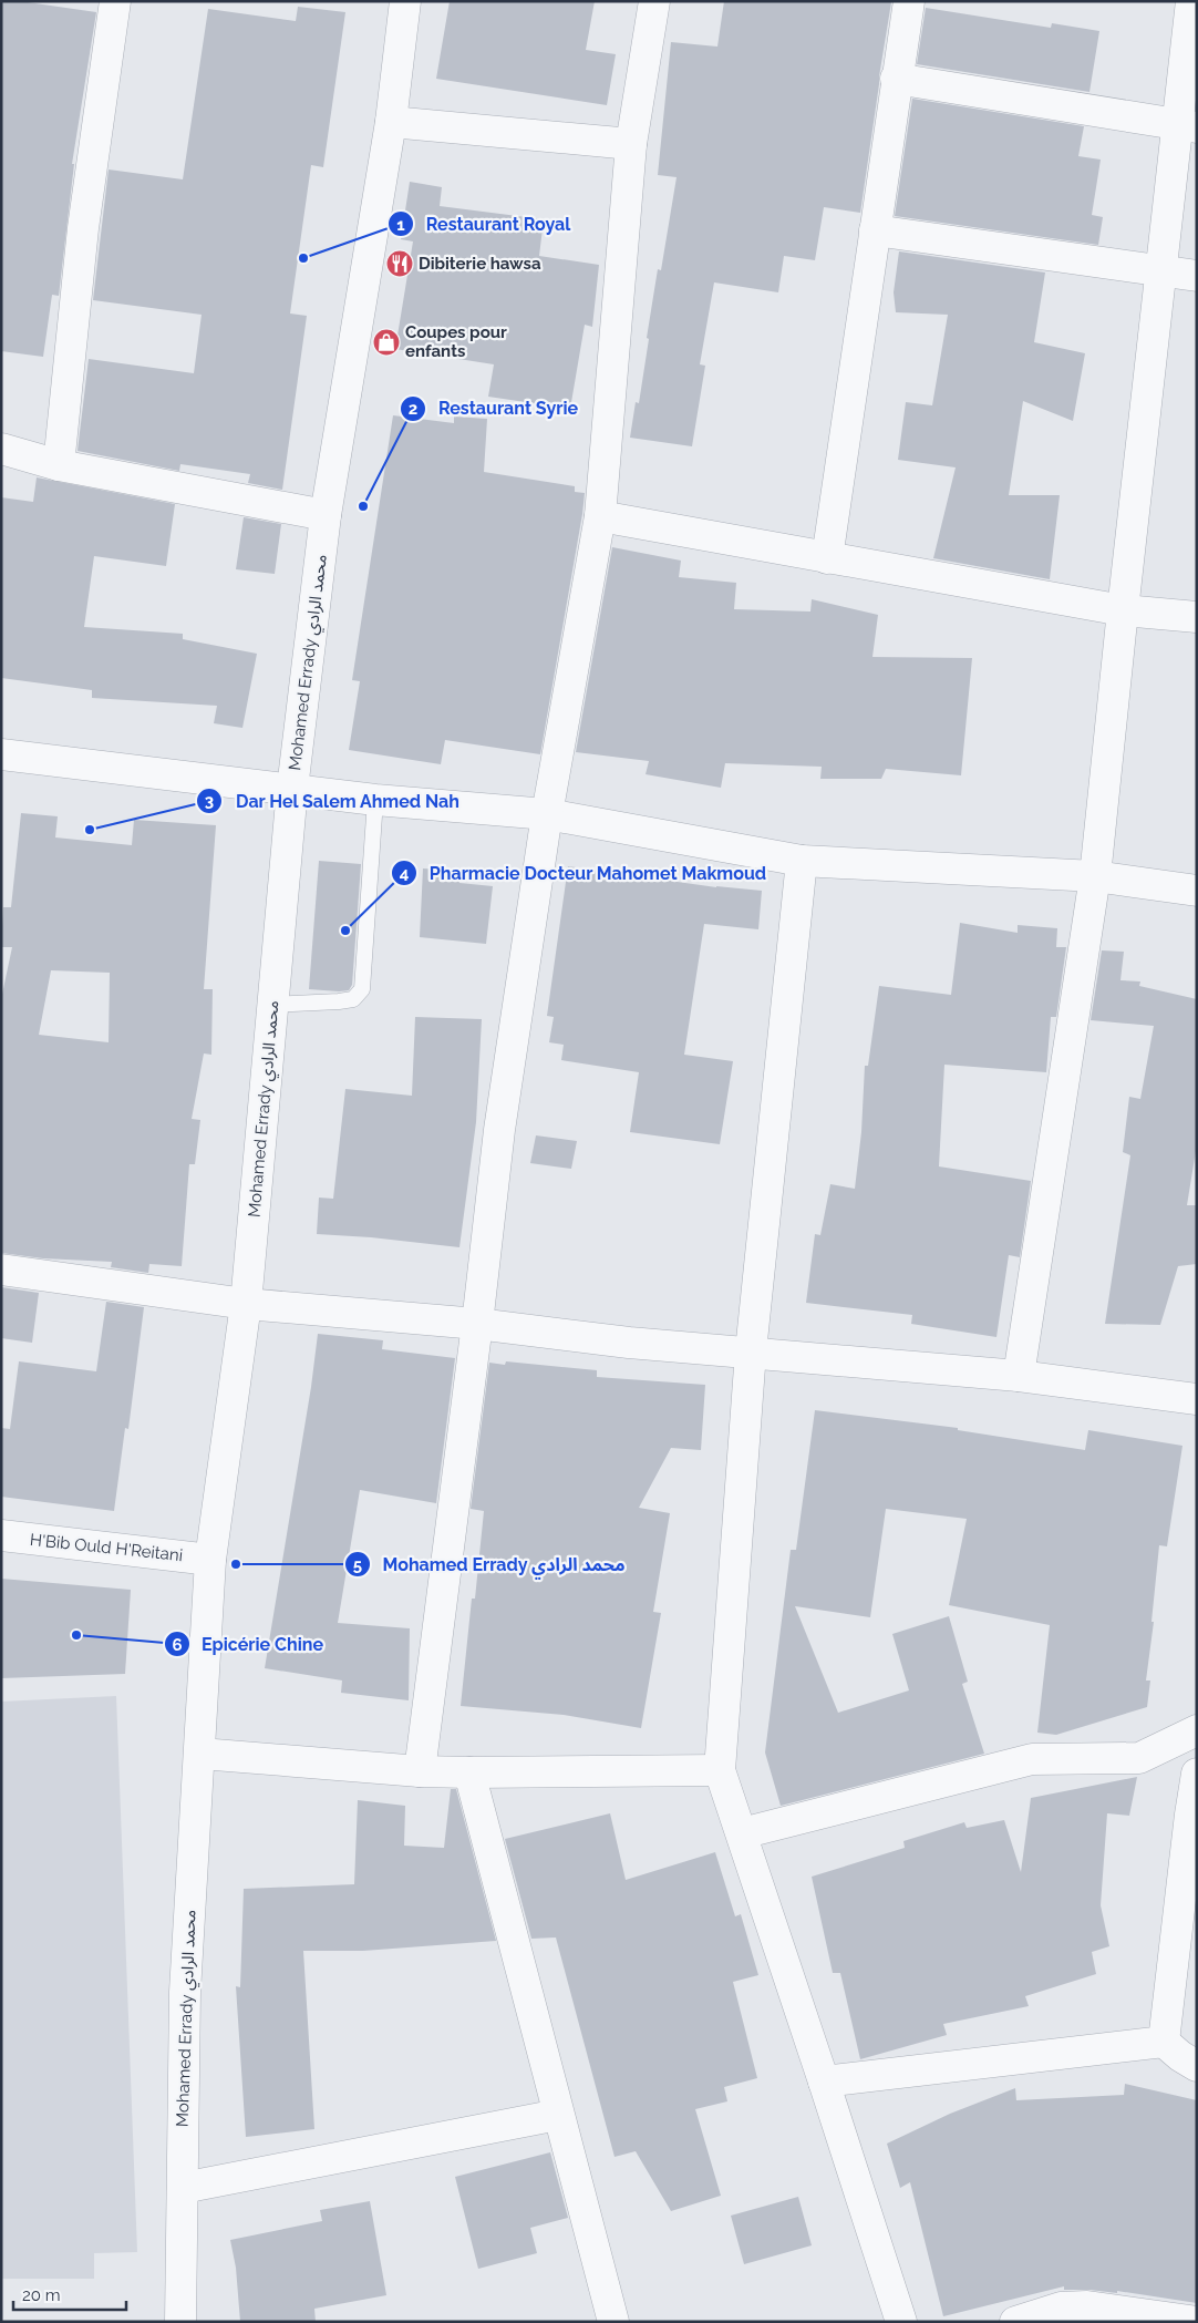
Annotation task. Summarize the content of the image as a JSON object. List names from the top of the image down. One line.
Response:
{"streets":{"street":["Mohamed Errady محمد الرادي","H'Bib Ould H'Reitani"]},"crossings":[["Mohamed Errady محمد الرادي","H'Bib Ould H'Reitani"]],"places":{"other":["Restaurant Royal","Restaurant Syrie","Dar Hel Salem Ahmed Nah","Pharmacie Docteur Mahomet Makmoud","Mohamed Errady محمد الرادي","Epicérie Chine"],"restaurant":["Dibiterie hawsa"],"shop":["Coupes pour enfants"]},"scale_bar":"20 m"}
